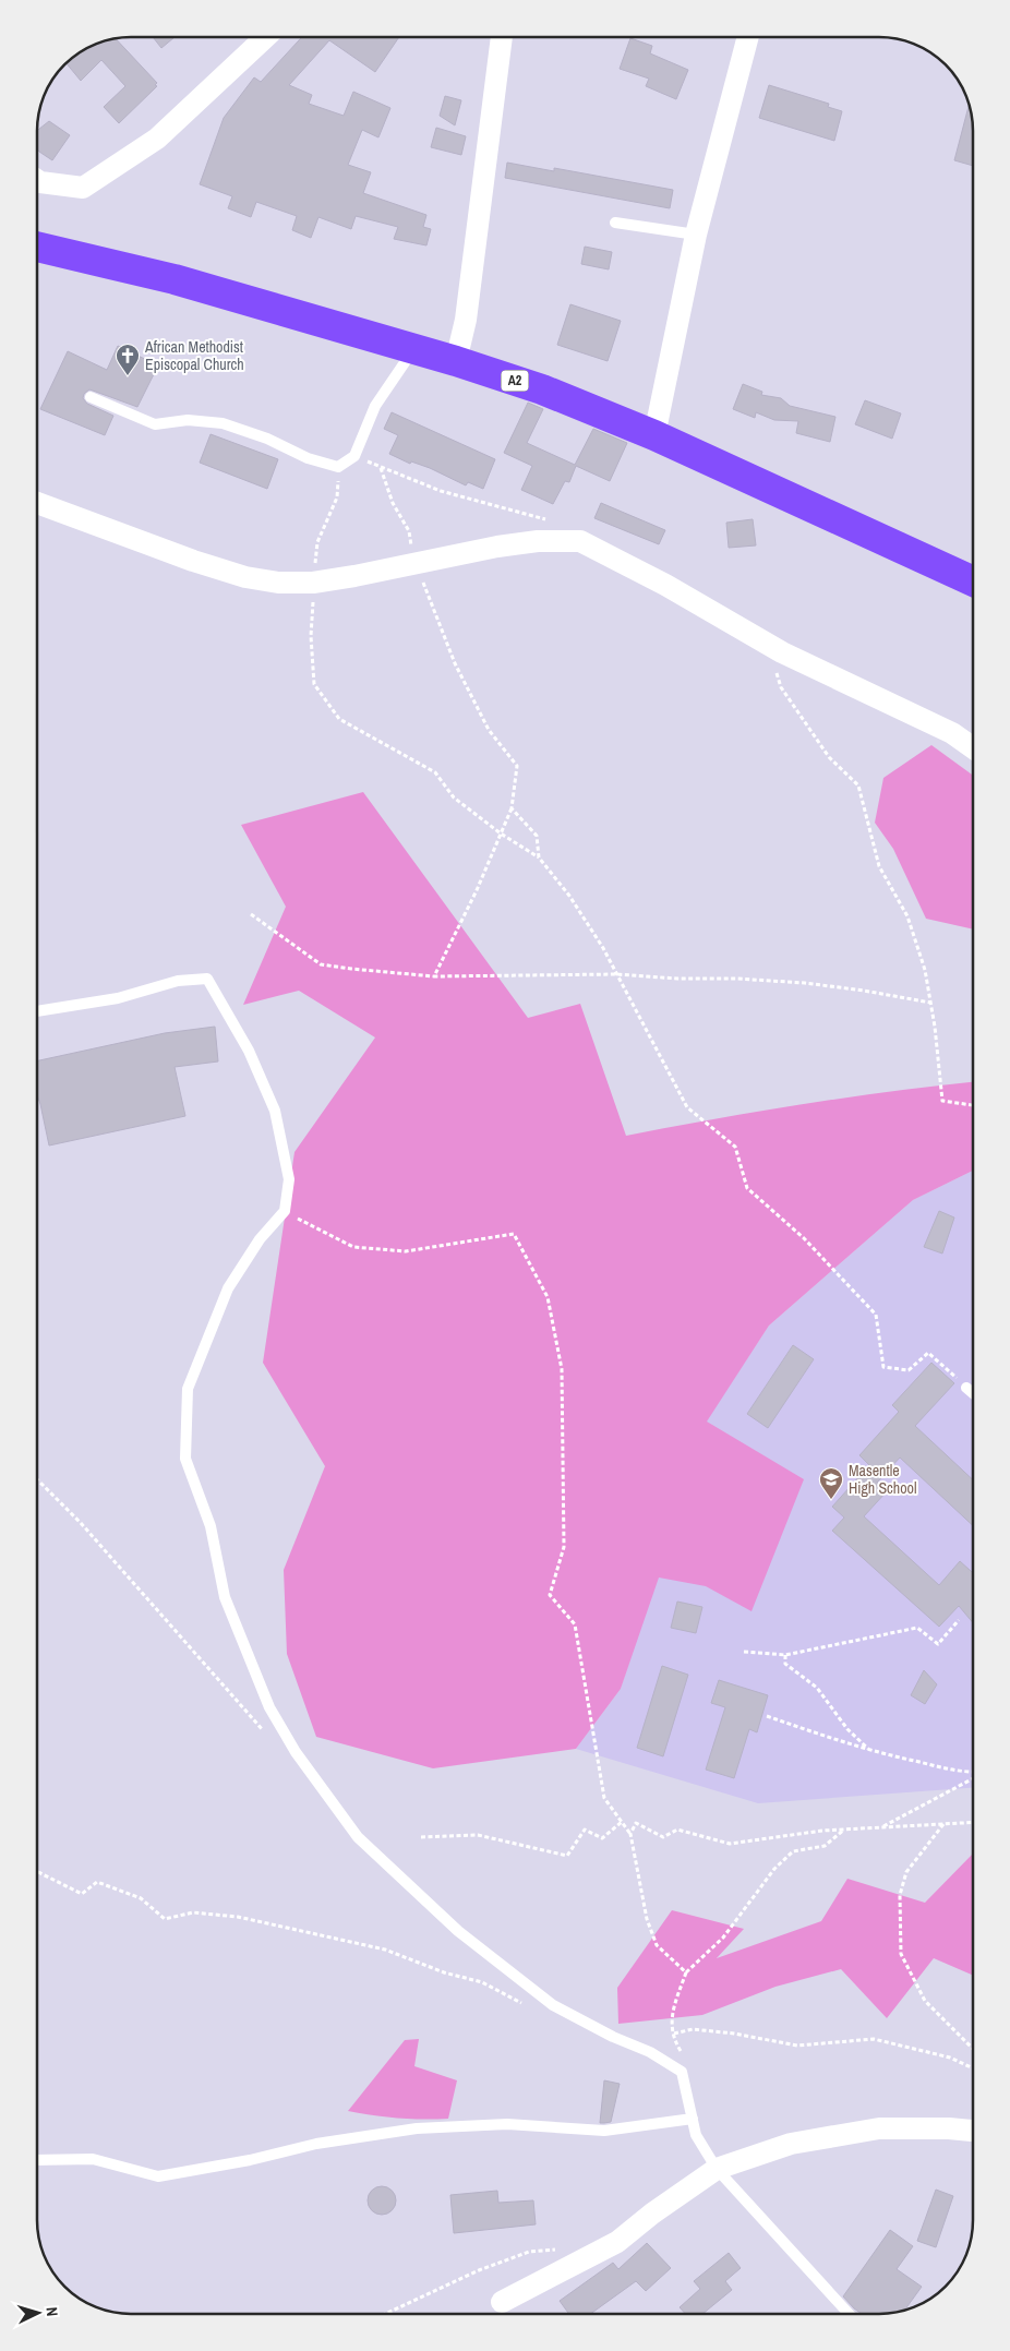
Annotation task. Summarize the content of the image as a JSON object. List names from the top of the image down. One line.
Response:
{"streets":{"main road":["A2"]},"places":{"church":["African Methodist Episcopal Church"],"school or university":["Masentle High School"]},"north":"right"}
